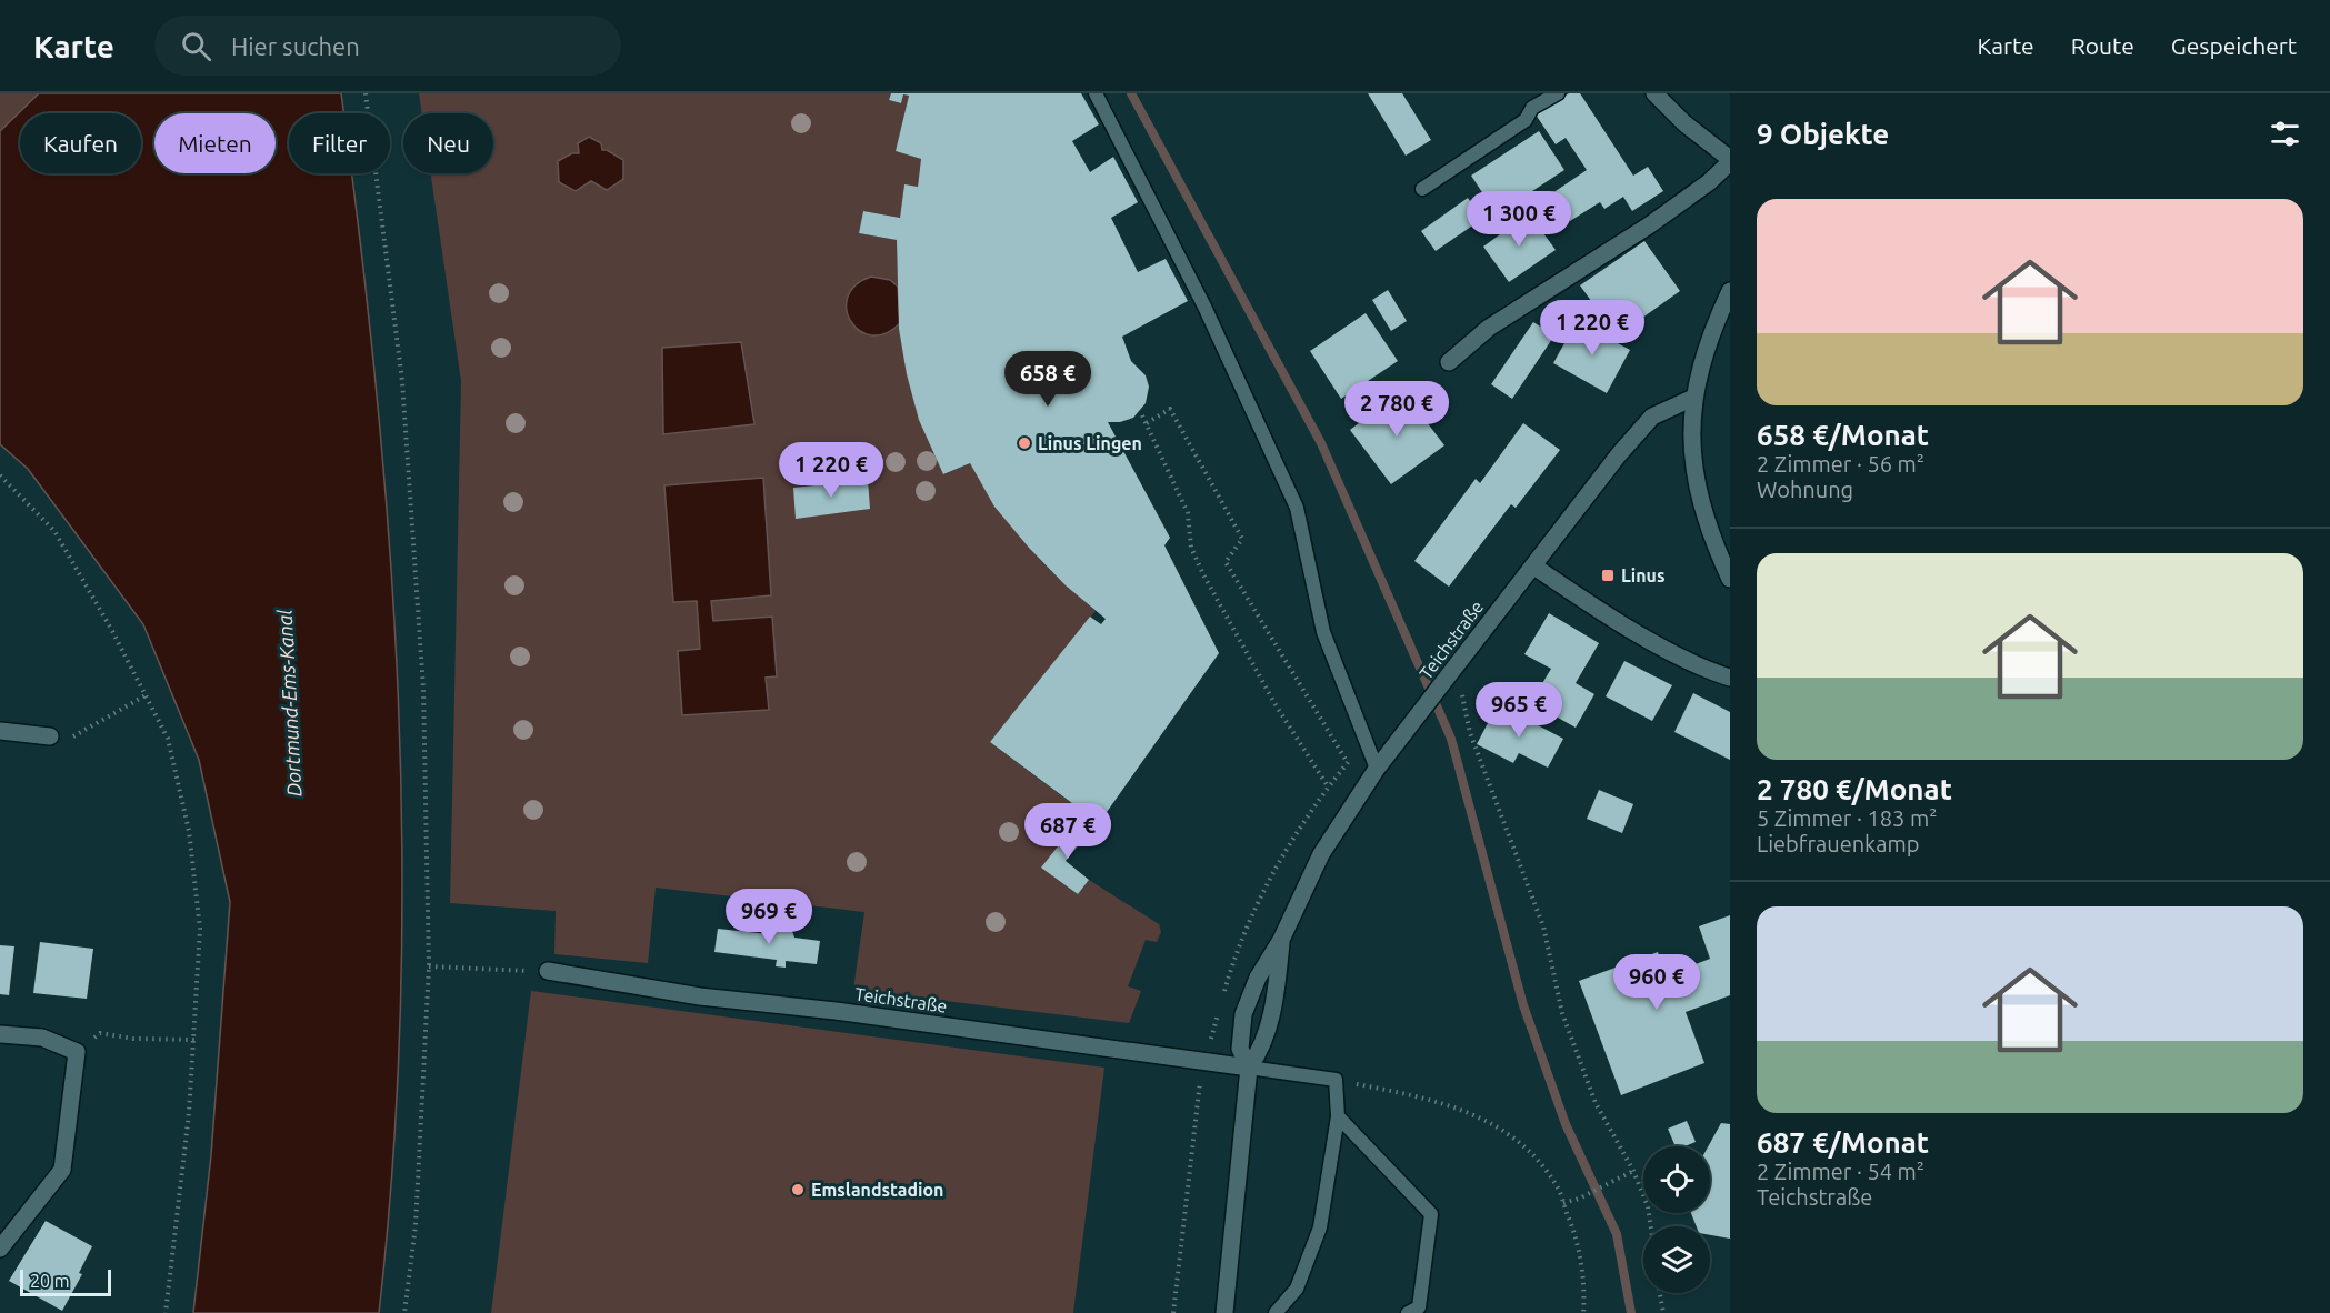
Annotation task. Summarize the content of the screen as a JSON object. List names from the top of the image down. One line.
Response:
{"streets":{"street":["Teichstraße"]},"water":["Dortmund-Ems-Kanal"],"places":{"other":["Linus Lingen","Emslandstadion"],"transit":["Linus"]},"scale_bar":"20 m","page":{"header":"Karte","search":"Hier suchen","nav":["Karte","Route","Gespeichert"],"heading":"9 Objekte","chip":["Kaufen","Mieten","Filter","Neu"],"list":[{"name":"658 €/Monat","note":"2 Zimmer · 56 m² · Wohnung"},{"name":"2 780 €/Monat","note":"5 Zimmer · 183 m² · Liebfrauenkamp"},{"name":"687 €/Monat","note":"2 Zimmer · 54 m² · Teichstraße"}],"price":["1 300 €","1 220 €","658 €","2 780 €","1 220 €","965 €","687 €","969 €","960 €"],"scale":"20 m"}}
